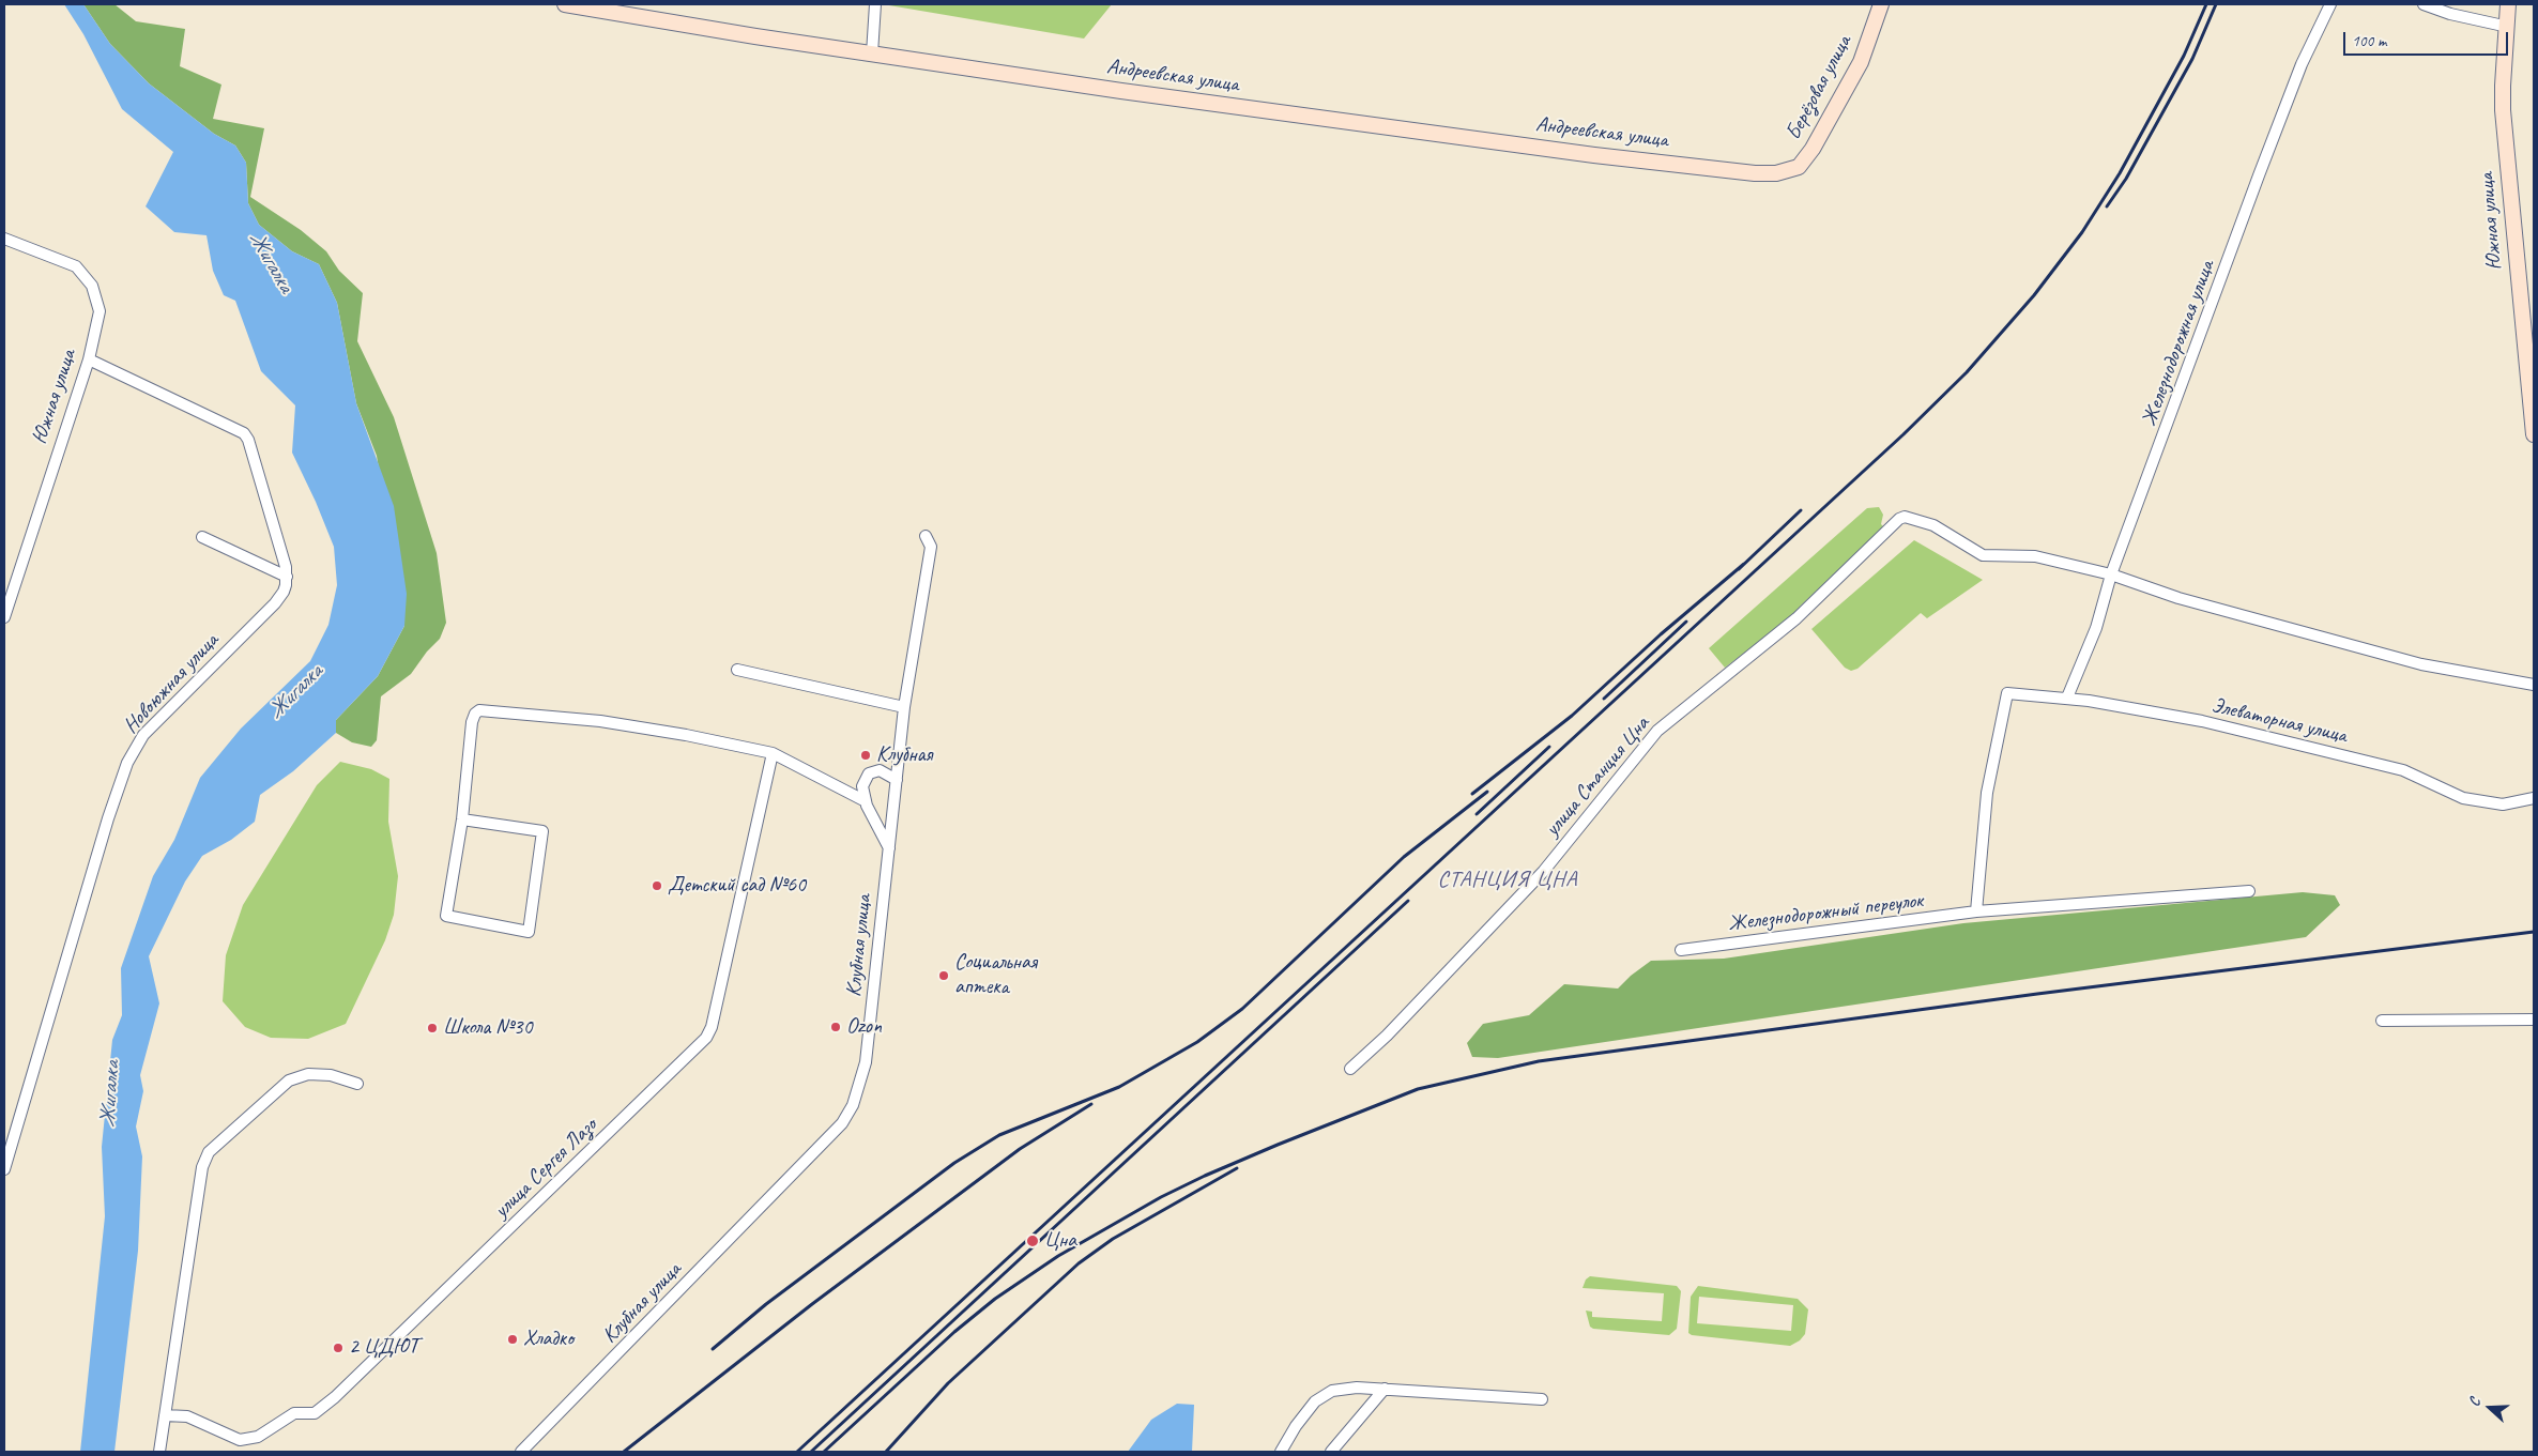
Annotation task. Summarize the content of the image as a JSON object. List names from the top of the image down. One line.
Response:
{"streets":{"street":["Андреевская улица","Берёзовая улица","Южная улица","Железнодорожная улица","Новоюжная улица","Элеваторная улица","улица Станция Цна","Железнодорожный переулок","Клубная улица","улица Сергея Лазо"]},"crossings":[["Андреевская улица","Берёзовая улица"],["Железнодорожная улица","Элеваторная улица"],["Железнодорожная улица","улица Станция Цна"],["Элеваторная улица","Железнодорожный переулок"]],"districts":["СТАНЦИЯ ЦНА"],"water":["Жигалка"],"places":["Клубная","Детский сад №60","Социальная аптека","Ozon","Школа №30","Цна","Хладко","2 ЦДЮТ"],"scale_bar":"100 m","north":"left"}
